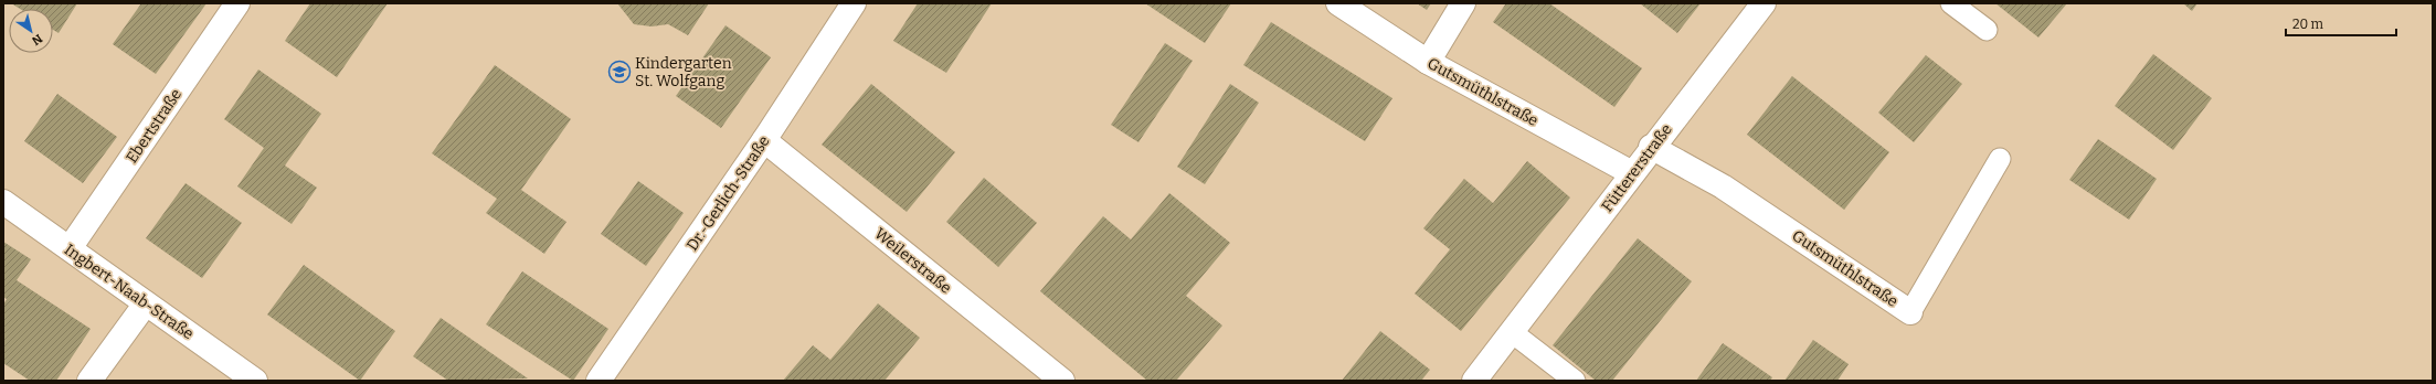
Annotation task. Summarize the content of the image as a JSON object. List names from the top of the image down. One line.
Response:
{"streets":{"street":["Gutsmüthlstraße","Ebertstraße","Füttererstraße","Dr.-Gerlich-Straße","Weilerstraße","Ingbert-Naab-Straße"]},"crossings":[["Gutsmüthlstraße","Füttererstraße"],["Ebertstraße","Ingbert-Naab-Straße"],["Dr.-Gerlich-Straße","Weilerstraße"]],"places":{"school or university":["Kindergarten St. Wolfgang"]},"scale_bar":"20 m","north":"bottom right"}
